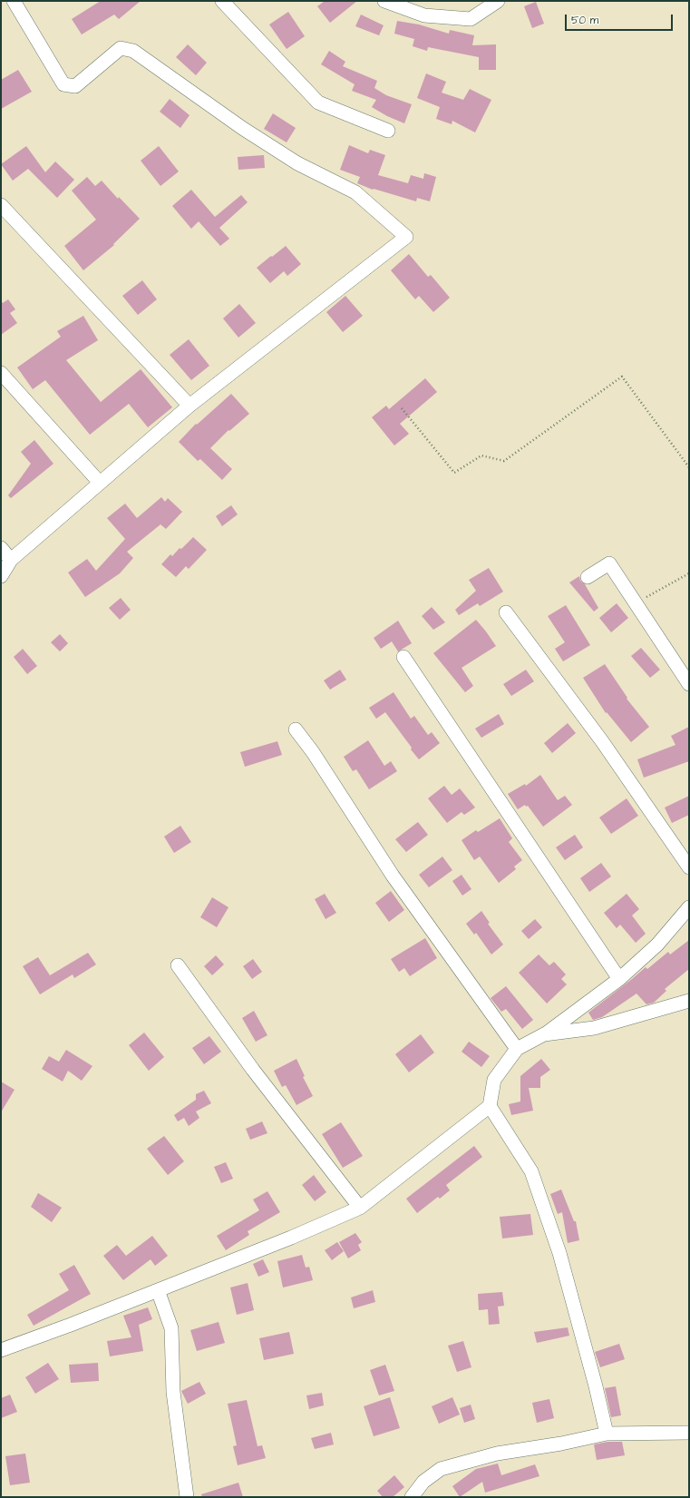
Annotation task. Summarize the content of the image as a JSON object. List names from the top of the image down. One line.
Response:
{"scale_bar":"50 m"}
